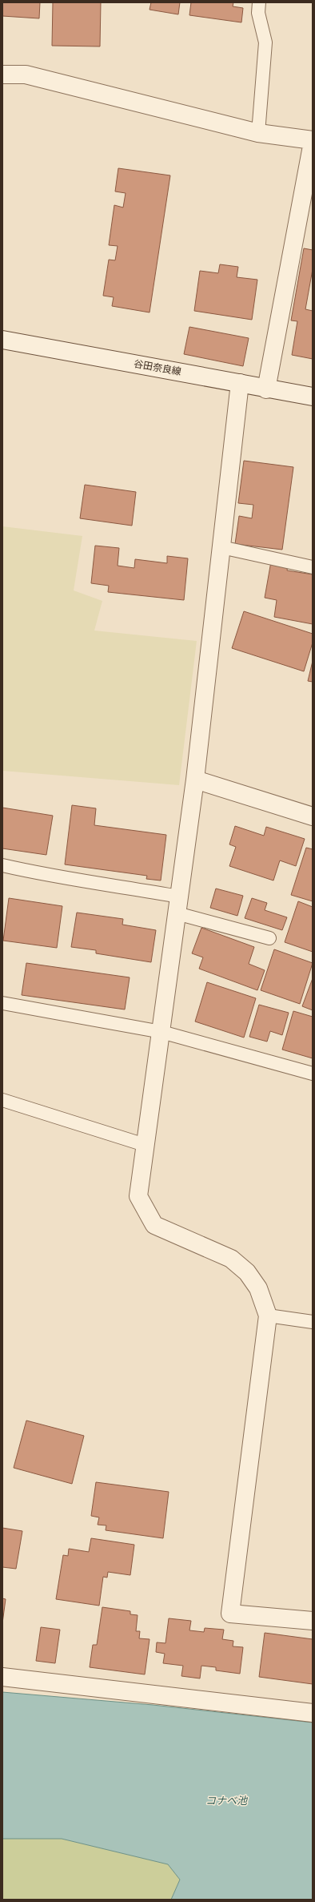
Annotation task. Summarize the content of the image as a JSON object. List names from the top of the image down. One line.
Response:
{"streets":{"street":["谷田奈良線"]},"water":["コナベ池"]}
